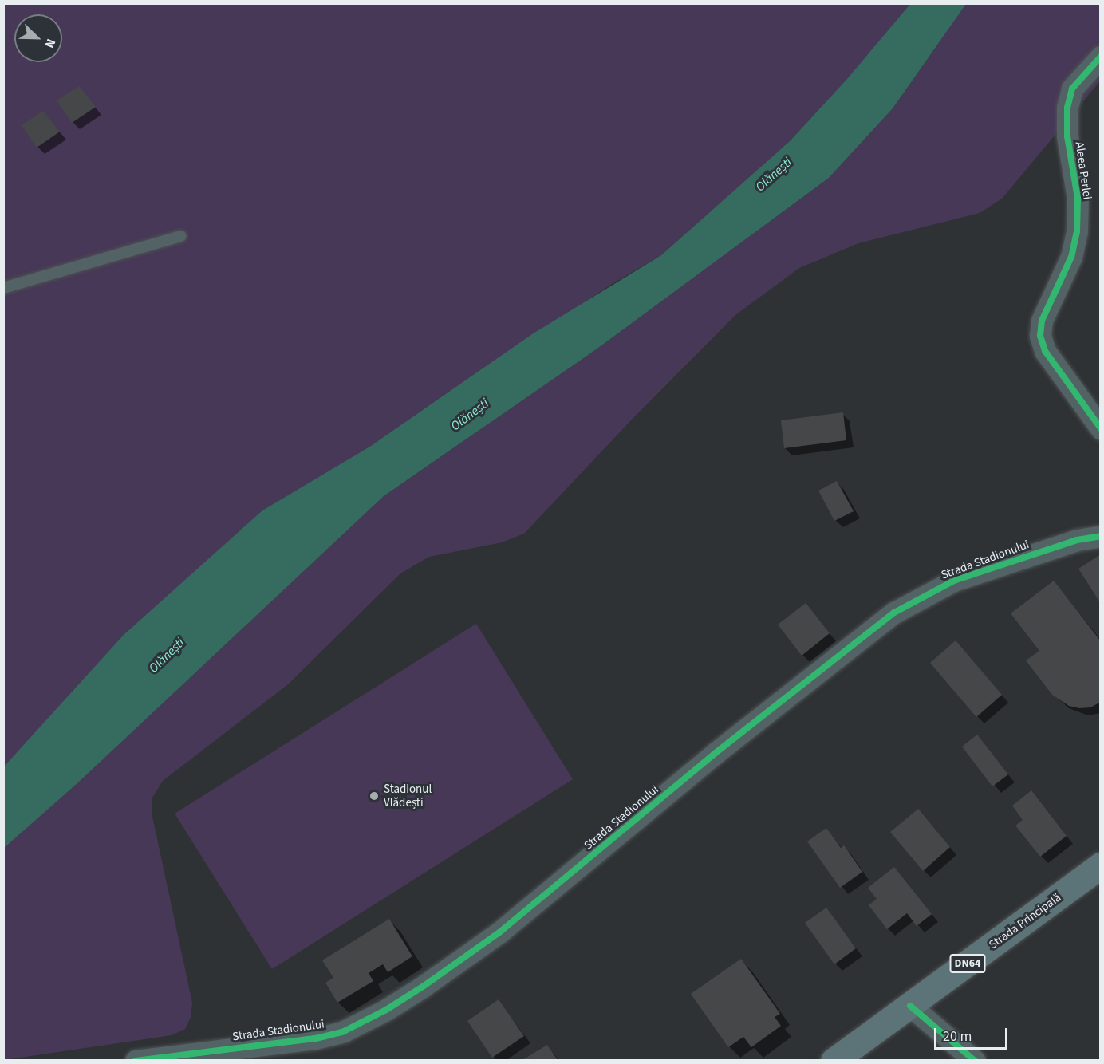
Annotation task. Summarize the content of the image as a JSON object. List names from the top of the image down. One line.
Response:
{"streets":{"main road":["Strada Principală","DN64"],"street":["Aleea Perlei","Strada Stadionului"]},"water":["Olănești"],"places":["Stadionul Vlădești"],"scale_bar":"20 m","north":"bottom right"}
